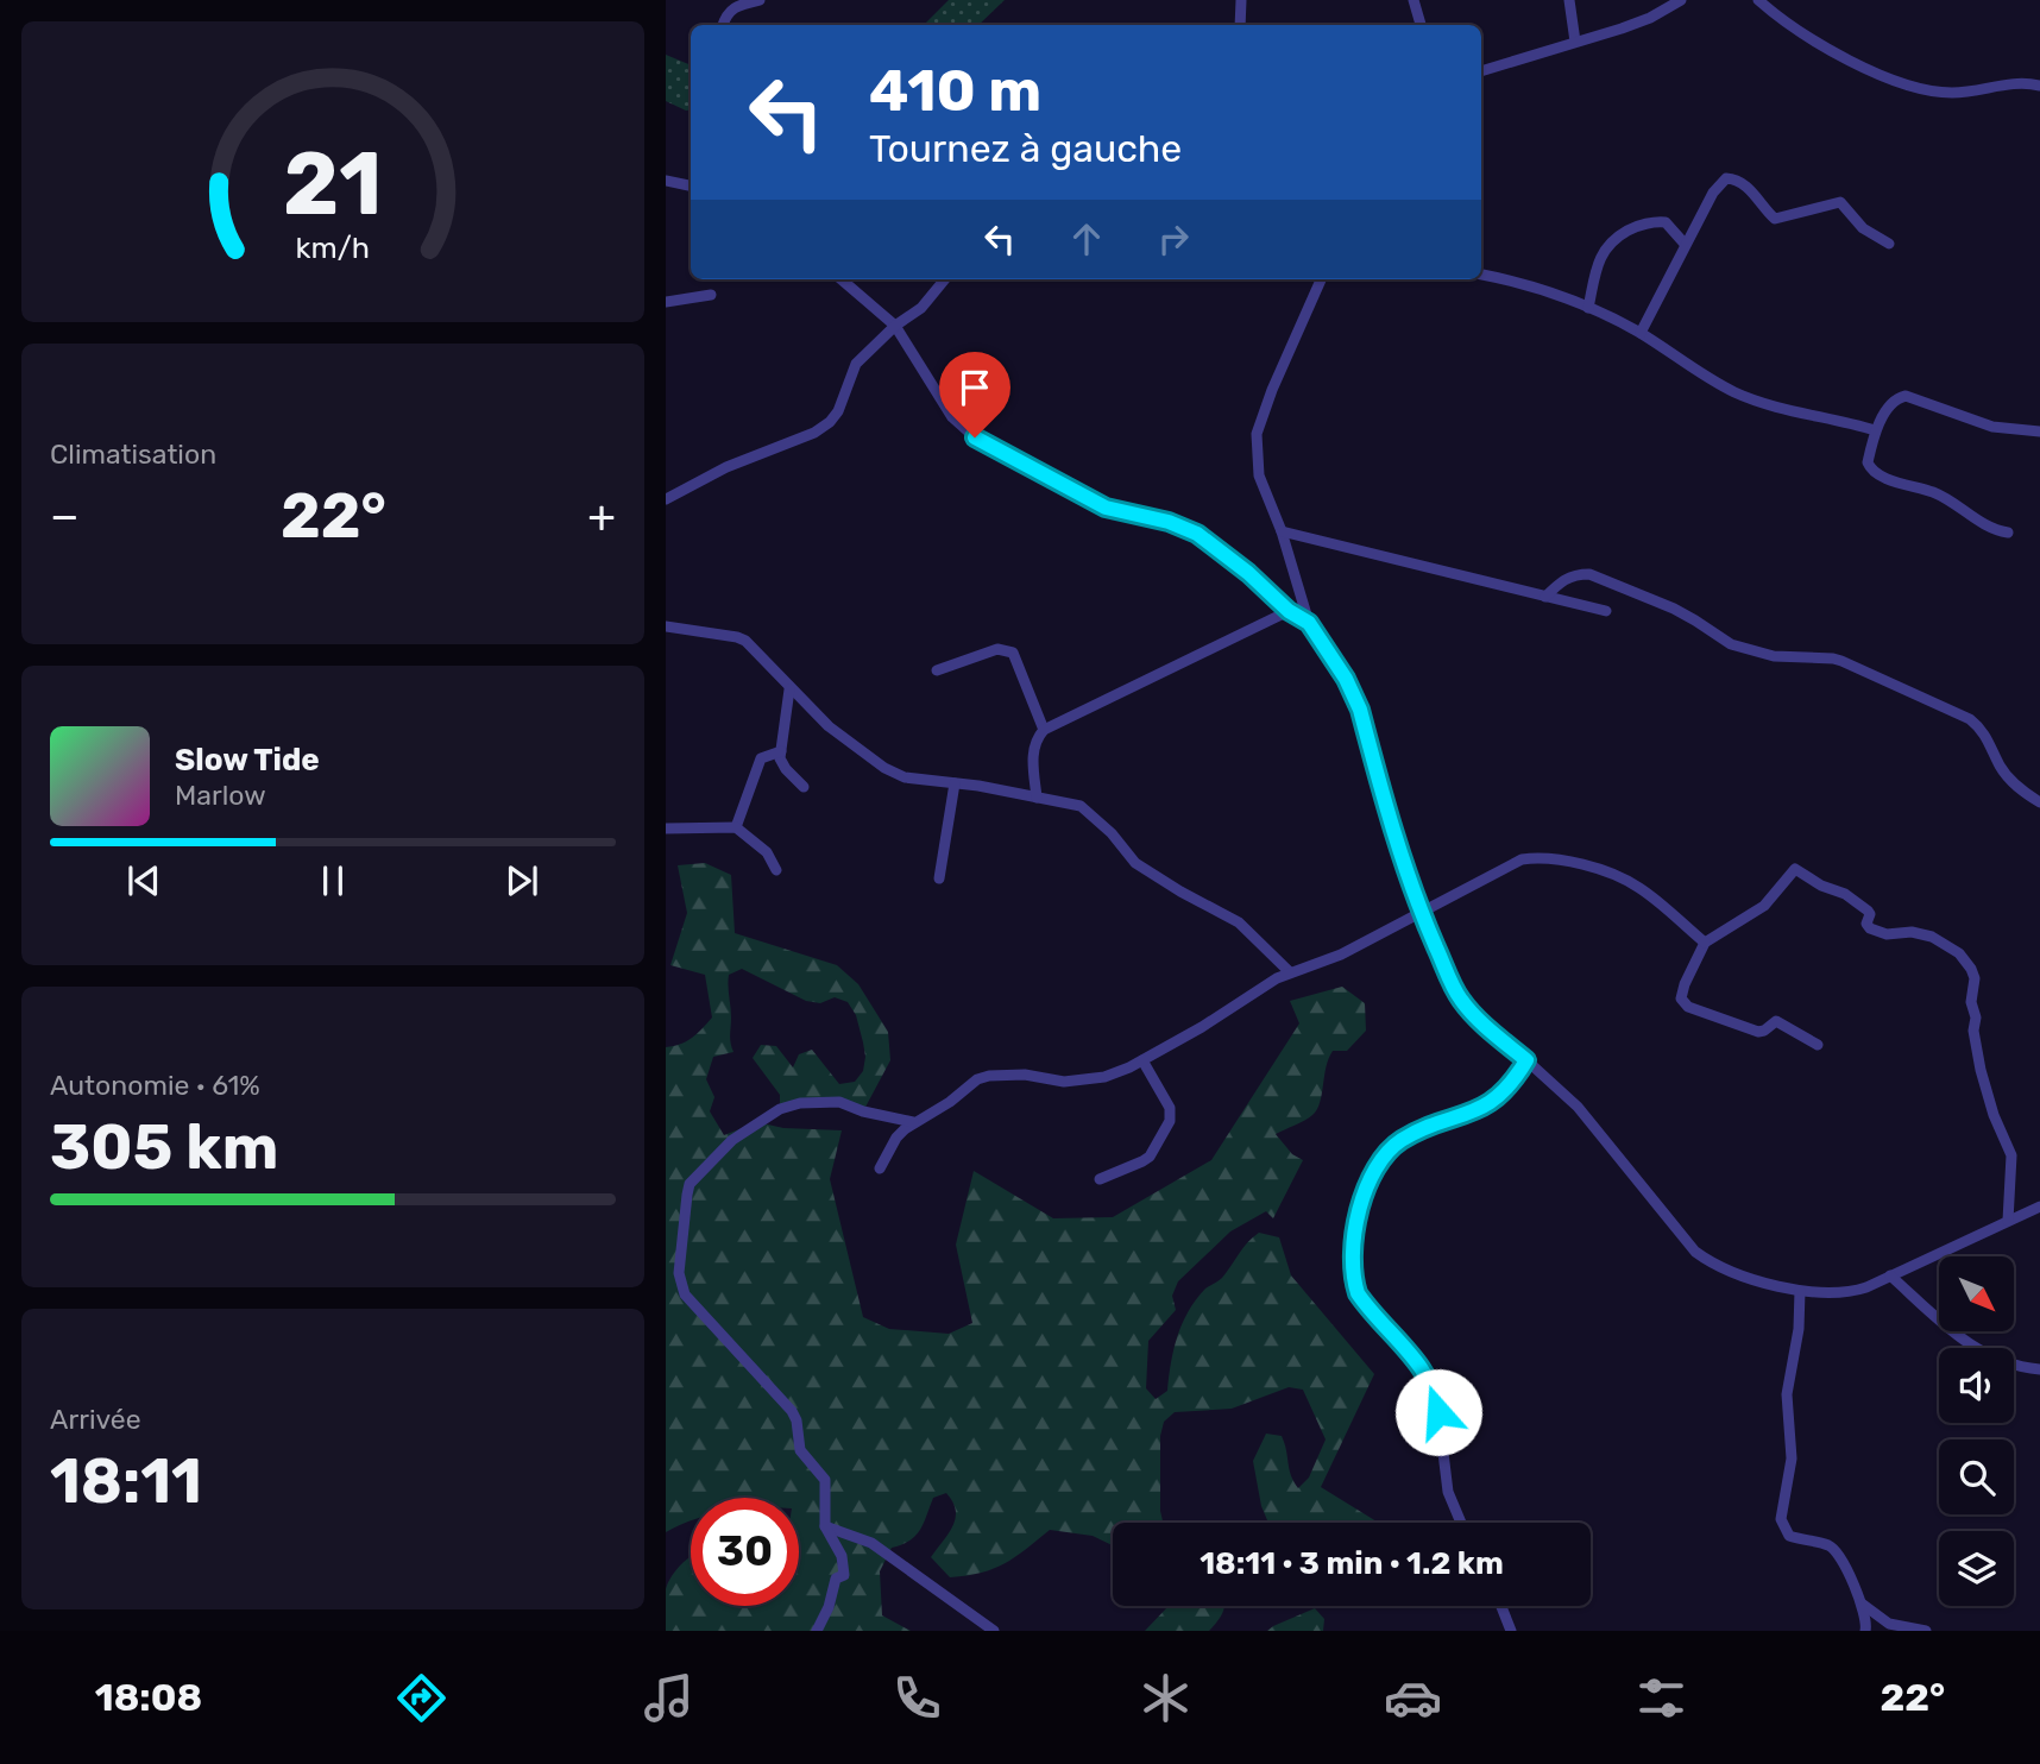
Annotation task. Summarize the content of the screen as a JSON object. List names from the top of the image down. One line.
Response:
{"north":"bottom right","page":{"turn":["410 m","Tournez à gauche"],"tile":["Climatisation",["Autonomie · 61%","305 km"],["Arrivée","18:11"]],"heat":["−","22°","+"],"song":["Slow Tide","Marlow"],"limit":"30","trip":"18:11 · 3 min · 1.2 km","tabs":["18:08","22°"],"gauge":["21","km/h"]}}
